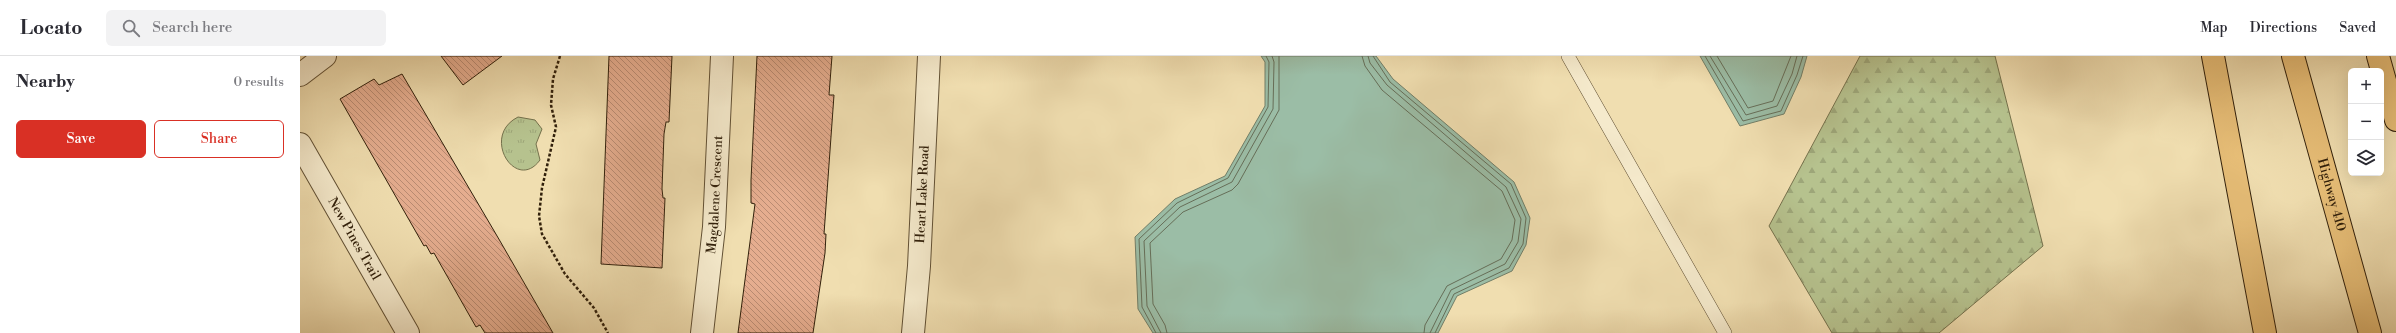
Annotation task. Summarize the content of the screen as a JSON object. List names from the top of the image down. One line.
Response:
{"streets":{"highway":["Highway 410"],"street":["Magdalene Crescent","Heart Lake Road","New Pines Trail"]},"page":{"header":"Locato","search":"Search here","nav":["Map","Directions","Saved"],"heading":["Nearby","0 results"],"map_buttons":["+","−"],"buttons":["Save","Share"]}}
